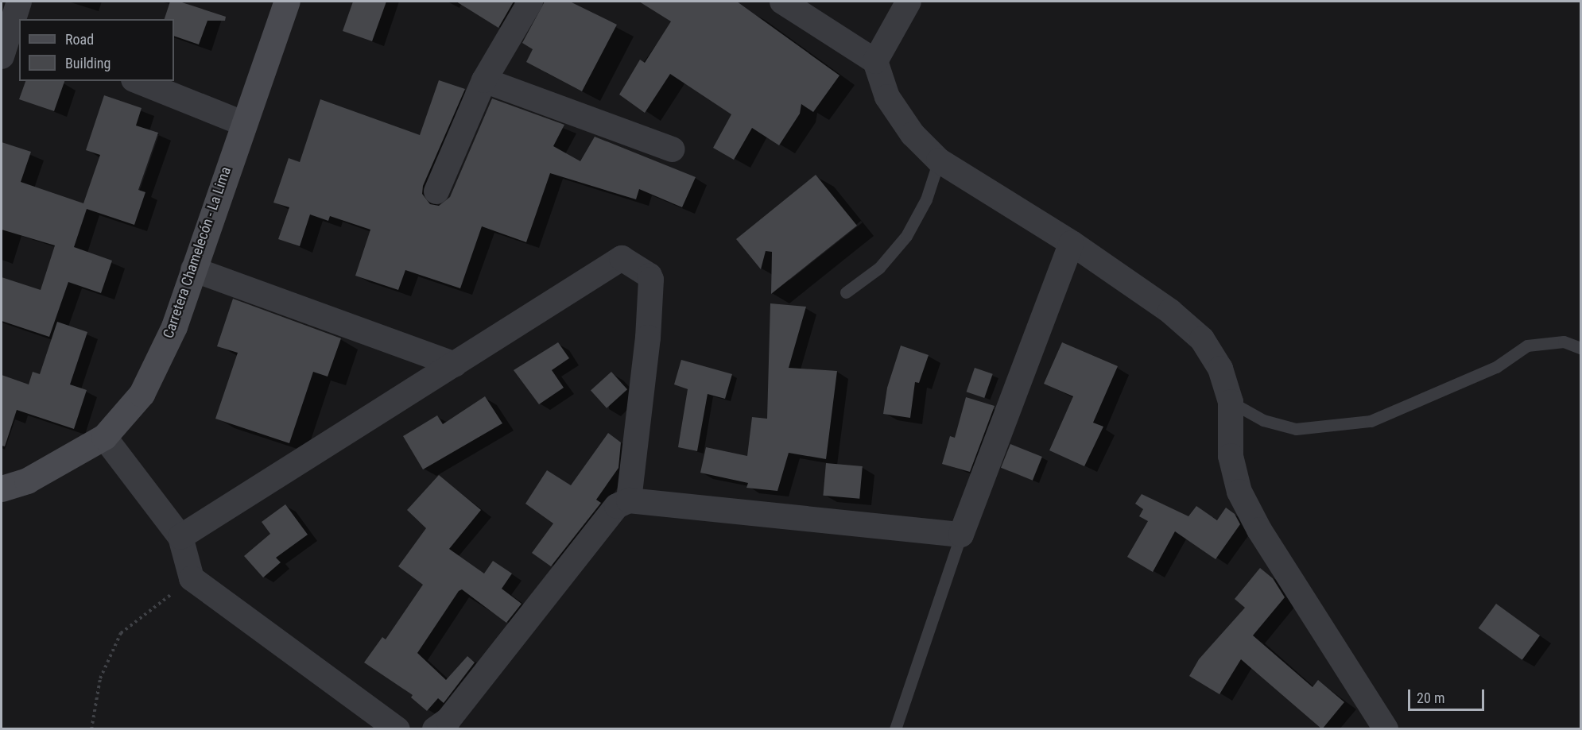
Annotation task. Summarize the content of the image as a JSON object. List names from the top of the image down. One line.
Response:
{"streets":{"street":["Carretera Chamelecón - La Lima"]},"legend":["Road","Building"],"scale_bar":"20 m"}
